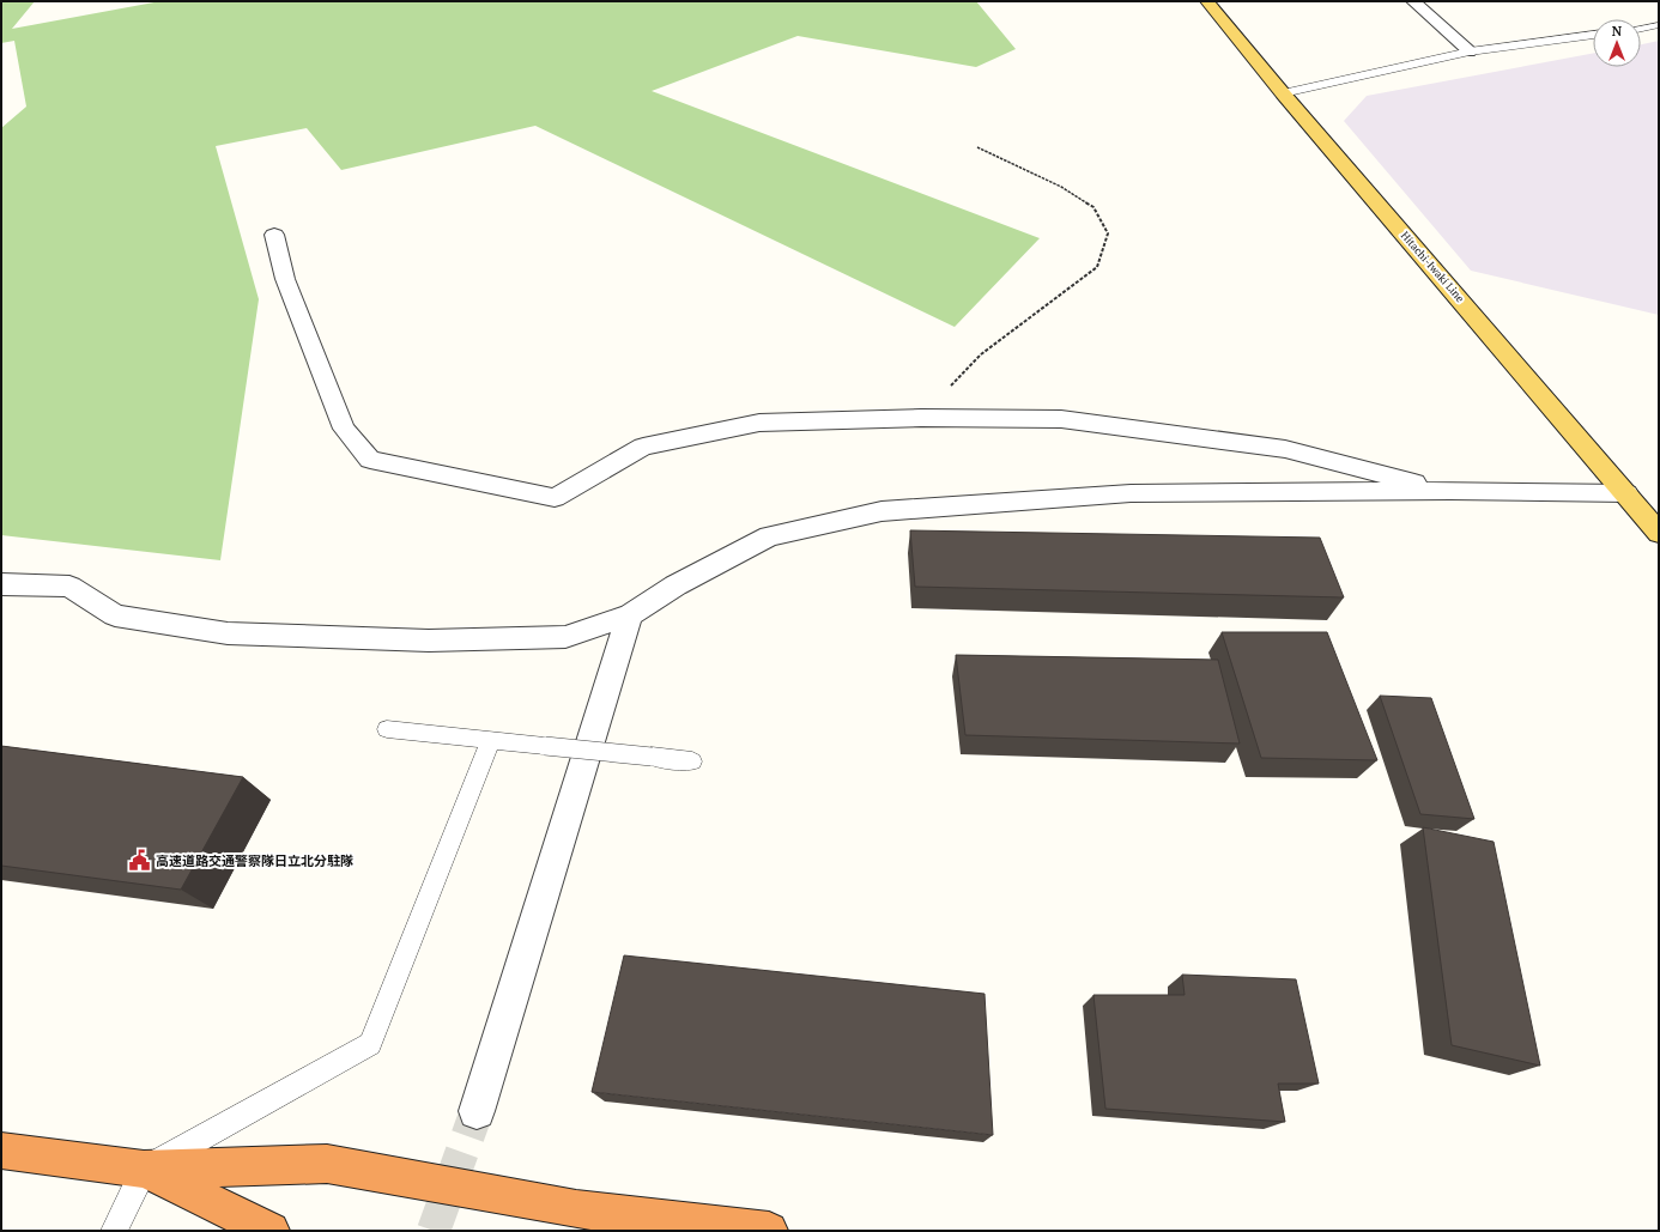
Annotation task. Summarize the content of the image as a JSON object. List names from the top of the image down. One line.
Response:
{"streets":{"main road":["Hitachi-Iwaki Line"]},"places":{"public building":["高速道路交通警察隊日立北分駐隊"]},"north":"top"}
